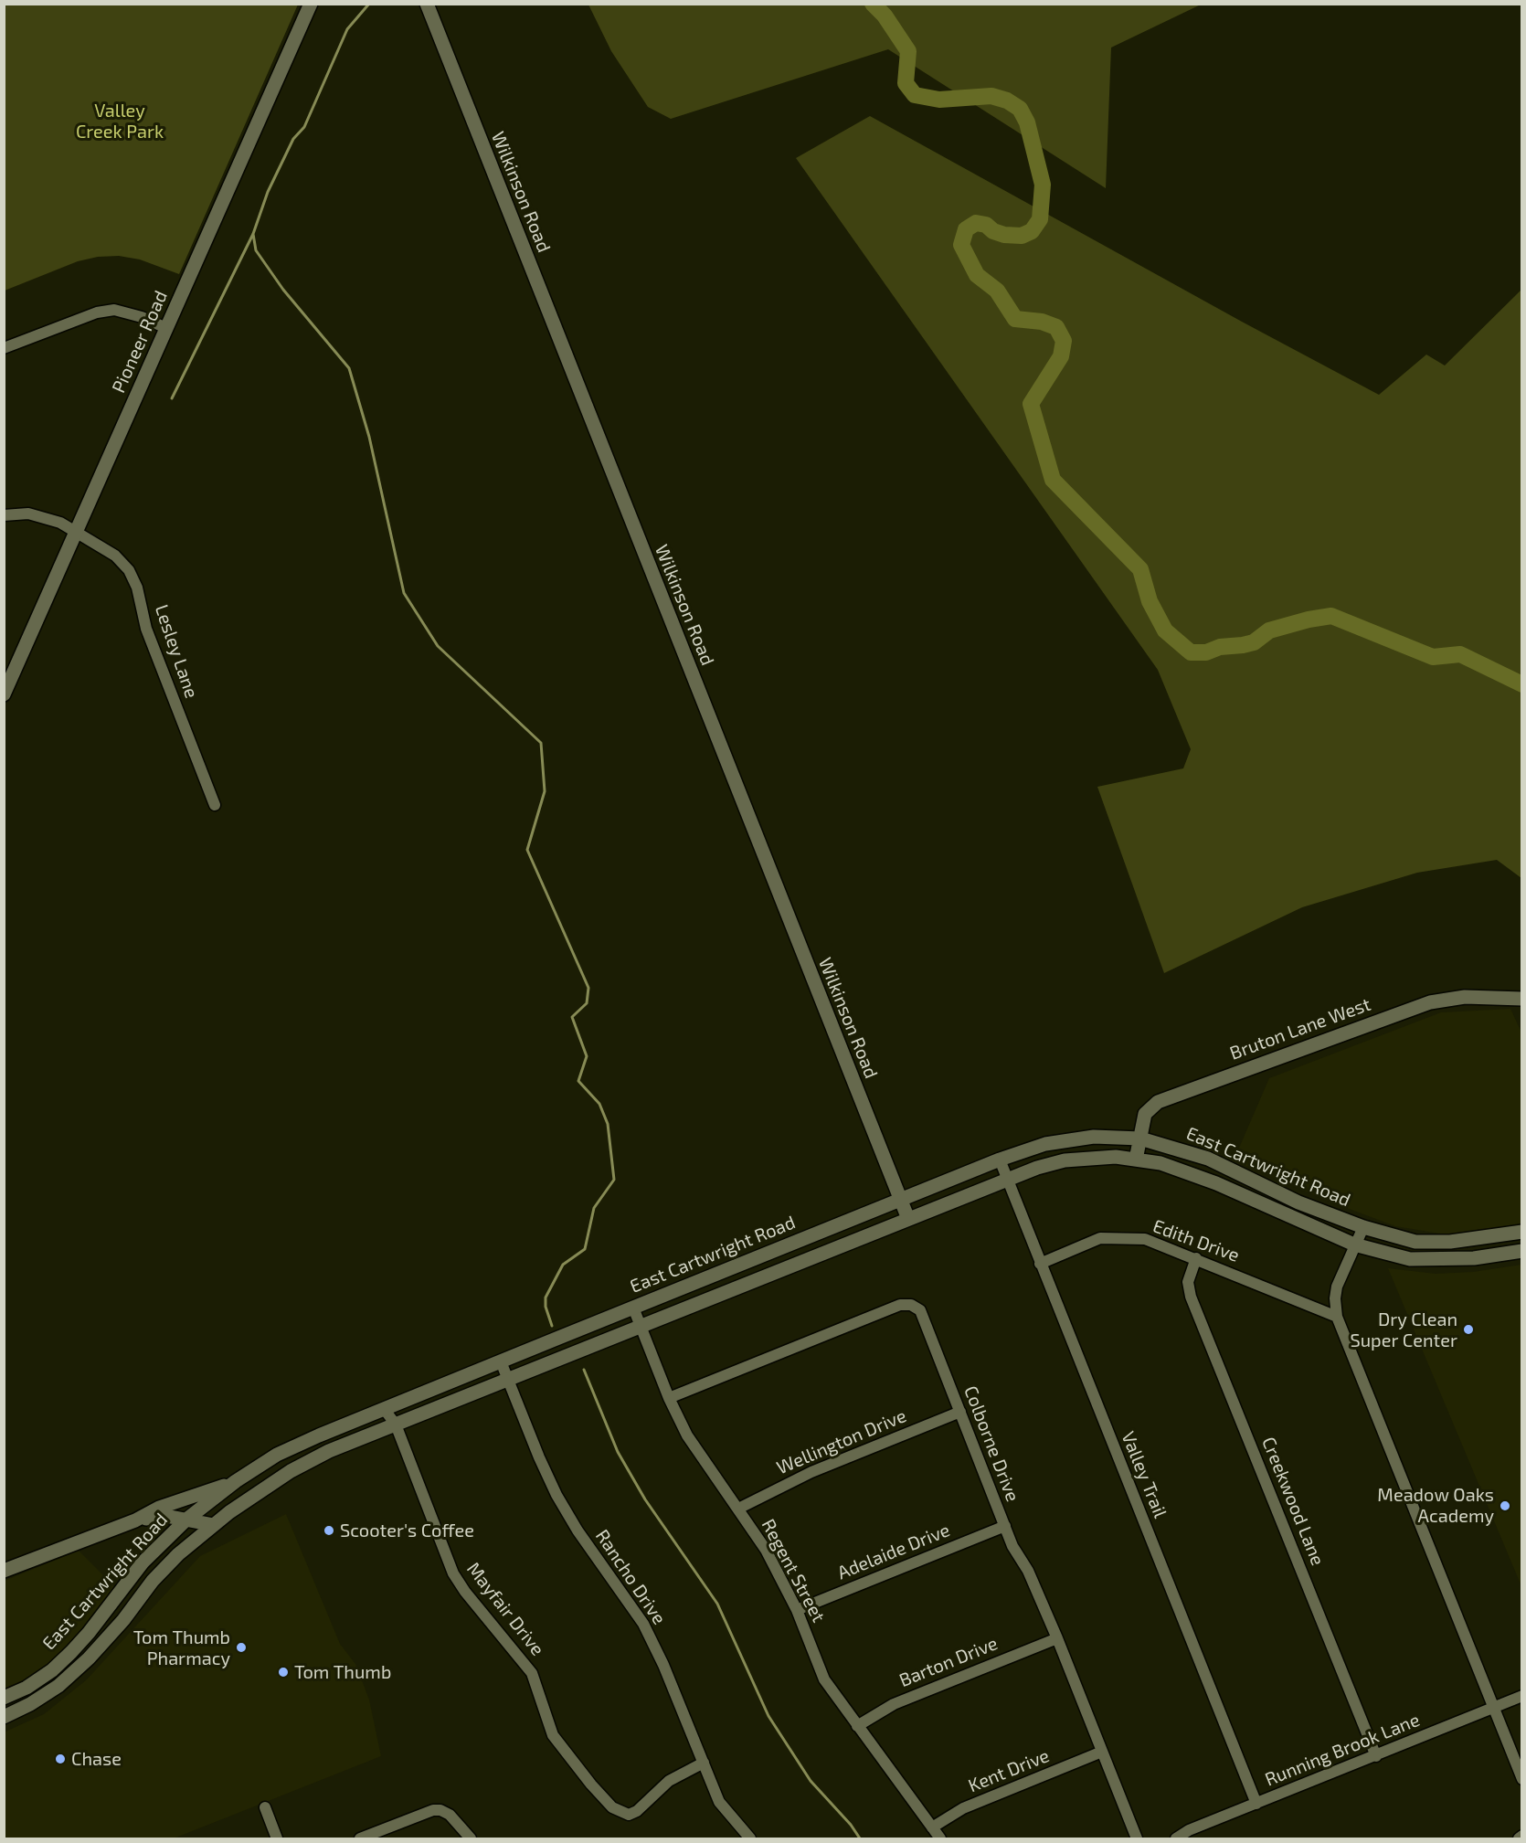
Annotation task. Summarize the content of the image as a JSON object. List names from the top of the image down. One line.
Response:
{"streets":{"main road":["Wilkinson Road","Pioneer Road","Bruton Lane West","East Cartwright Road"],"street":["Lesley Lane","Edith Drive","Wellington Drive","Colborne Drive","Valley Trail","Creekwood Lane","Adelaide Drive","Regent Street","Rancho Drive","Mayfair Drive","Barton Drive","Running Brook Lane","Kent Drive"]},"crossings":[["Wilkinson Road","East Cartwright Road"],["Pioneer Road","Lesley Lane"],["Bruton Lane West","East Cartwright Road"],["East Cartwright Road","Valley Trail"],["East Cartwright Road","Regent Street"],["East Cartwright Road","Rancho Drive"],["East Cartwright Road","Mayfair Drive"],["Edith Drive","Valley Trail"],["Edith Drive","Creekwood Lane"],["Wellington Drive","Colborne Drive"],["Wellington Drive","Regent Street"],["Colborne Drive","Adelaide Drive"],["Colborne Drive","Regent Street"],["Colborne Drive","Barton Drive"],["Colborne Drive","Kent Drive"],["Valley Trail","Running Brook Lane"],["Creekwood Lane","Running Brook Lane"],["Adelaide Drive","Regent Street"],["Regent Street","Barton Drive"],["Regent Street","Kent Drive"],["Rancho Drive","Mayfair Drive"]],"parks":["Valley Creek Park"],"places":["Dry Clean Super Center","Meadow Oaks Academy","Scooter's Coffee","Tom Thumb Pharmacy","Tom Thumb","Chase"]}
